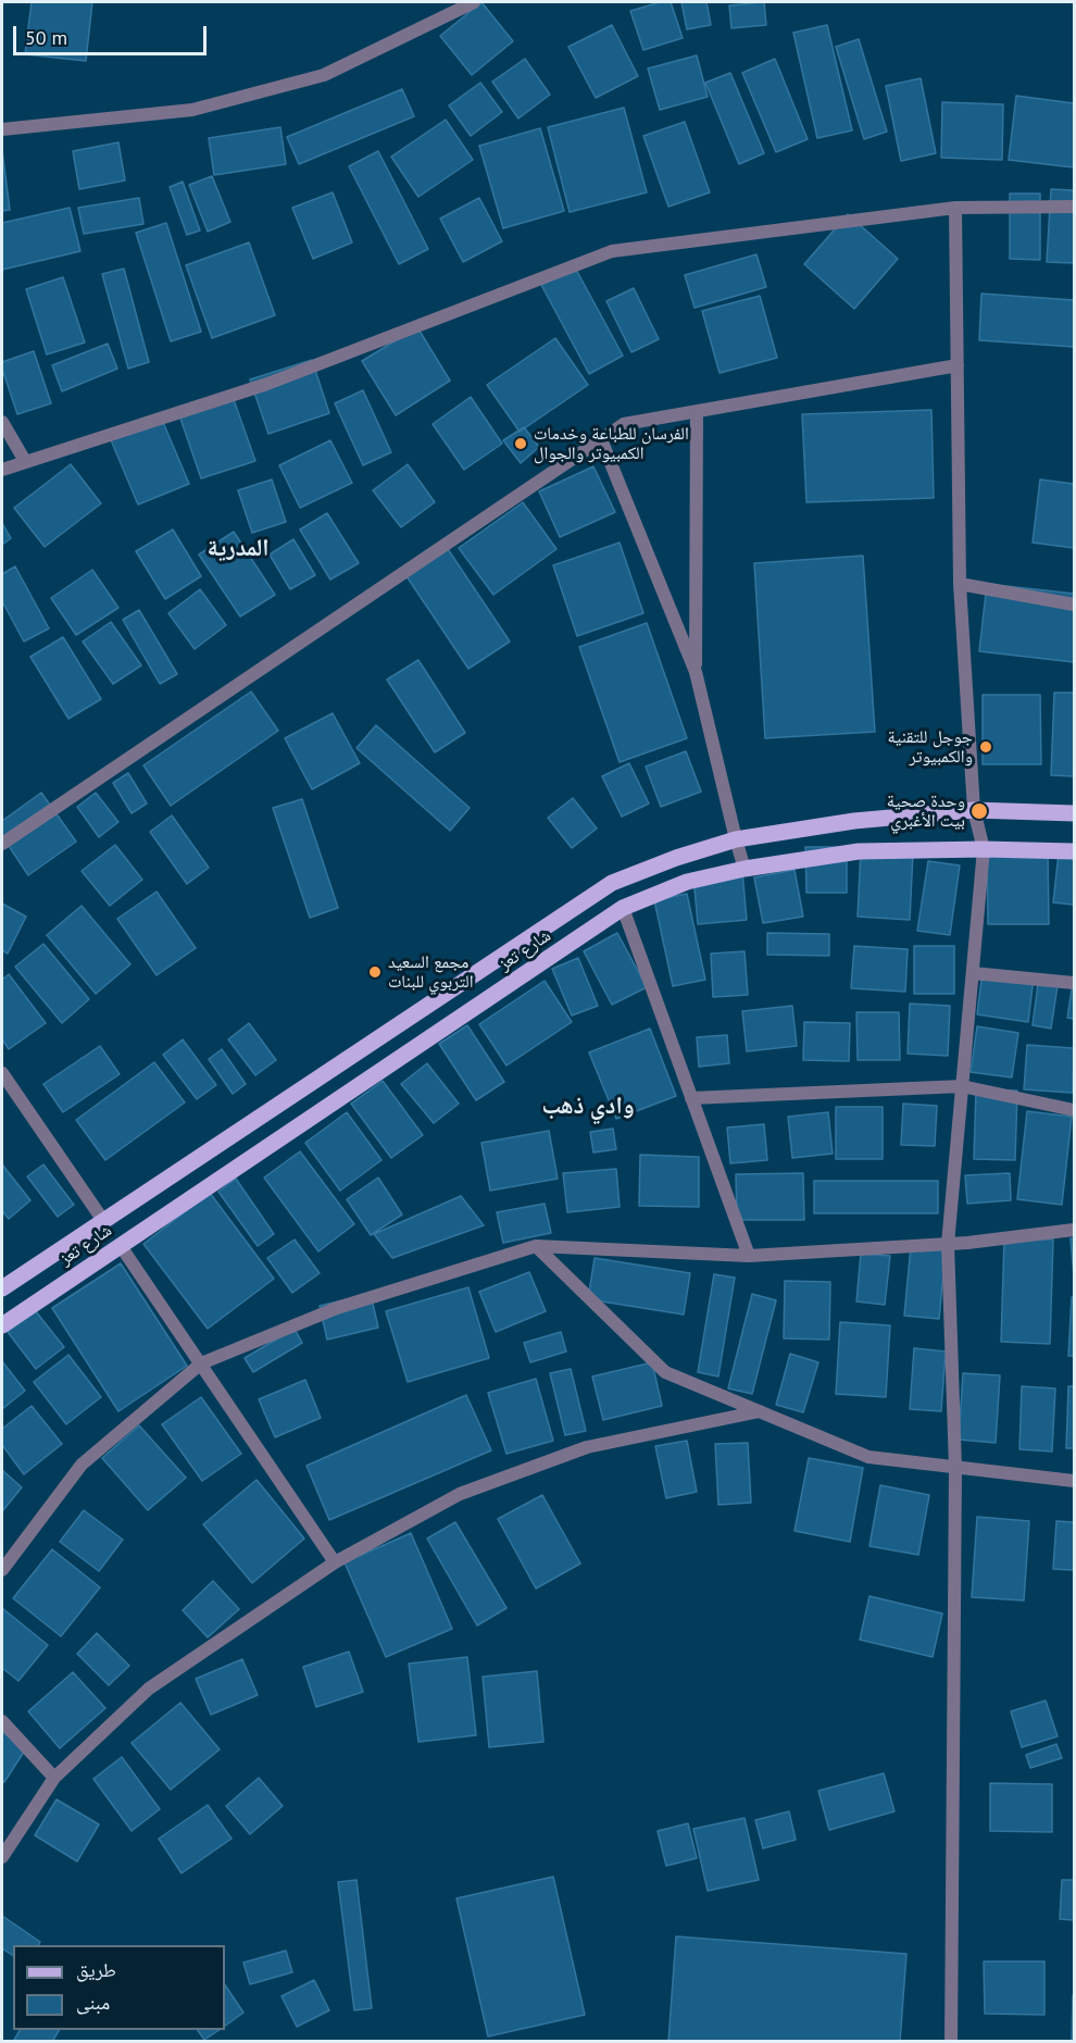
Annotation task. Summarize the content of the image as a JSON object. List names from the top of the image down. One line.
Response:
{"streets":{"main road":["شارع تعز"]},"districts":["المدرية","وادي ذهب"],"places":["الفرسان للطباعة وخدمات الكمبيوتر والجوال","جوجل للتقنية والكمبيوتر","وحدة صحية بيت الأغبري","مجمع السعيد التربوي للبنات"],"legend":["طريق","مبنى"],"scale_bar":"50 m"}
